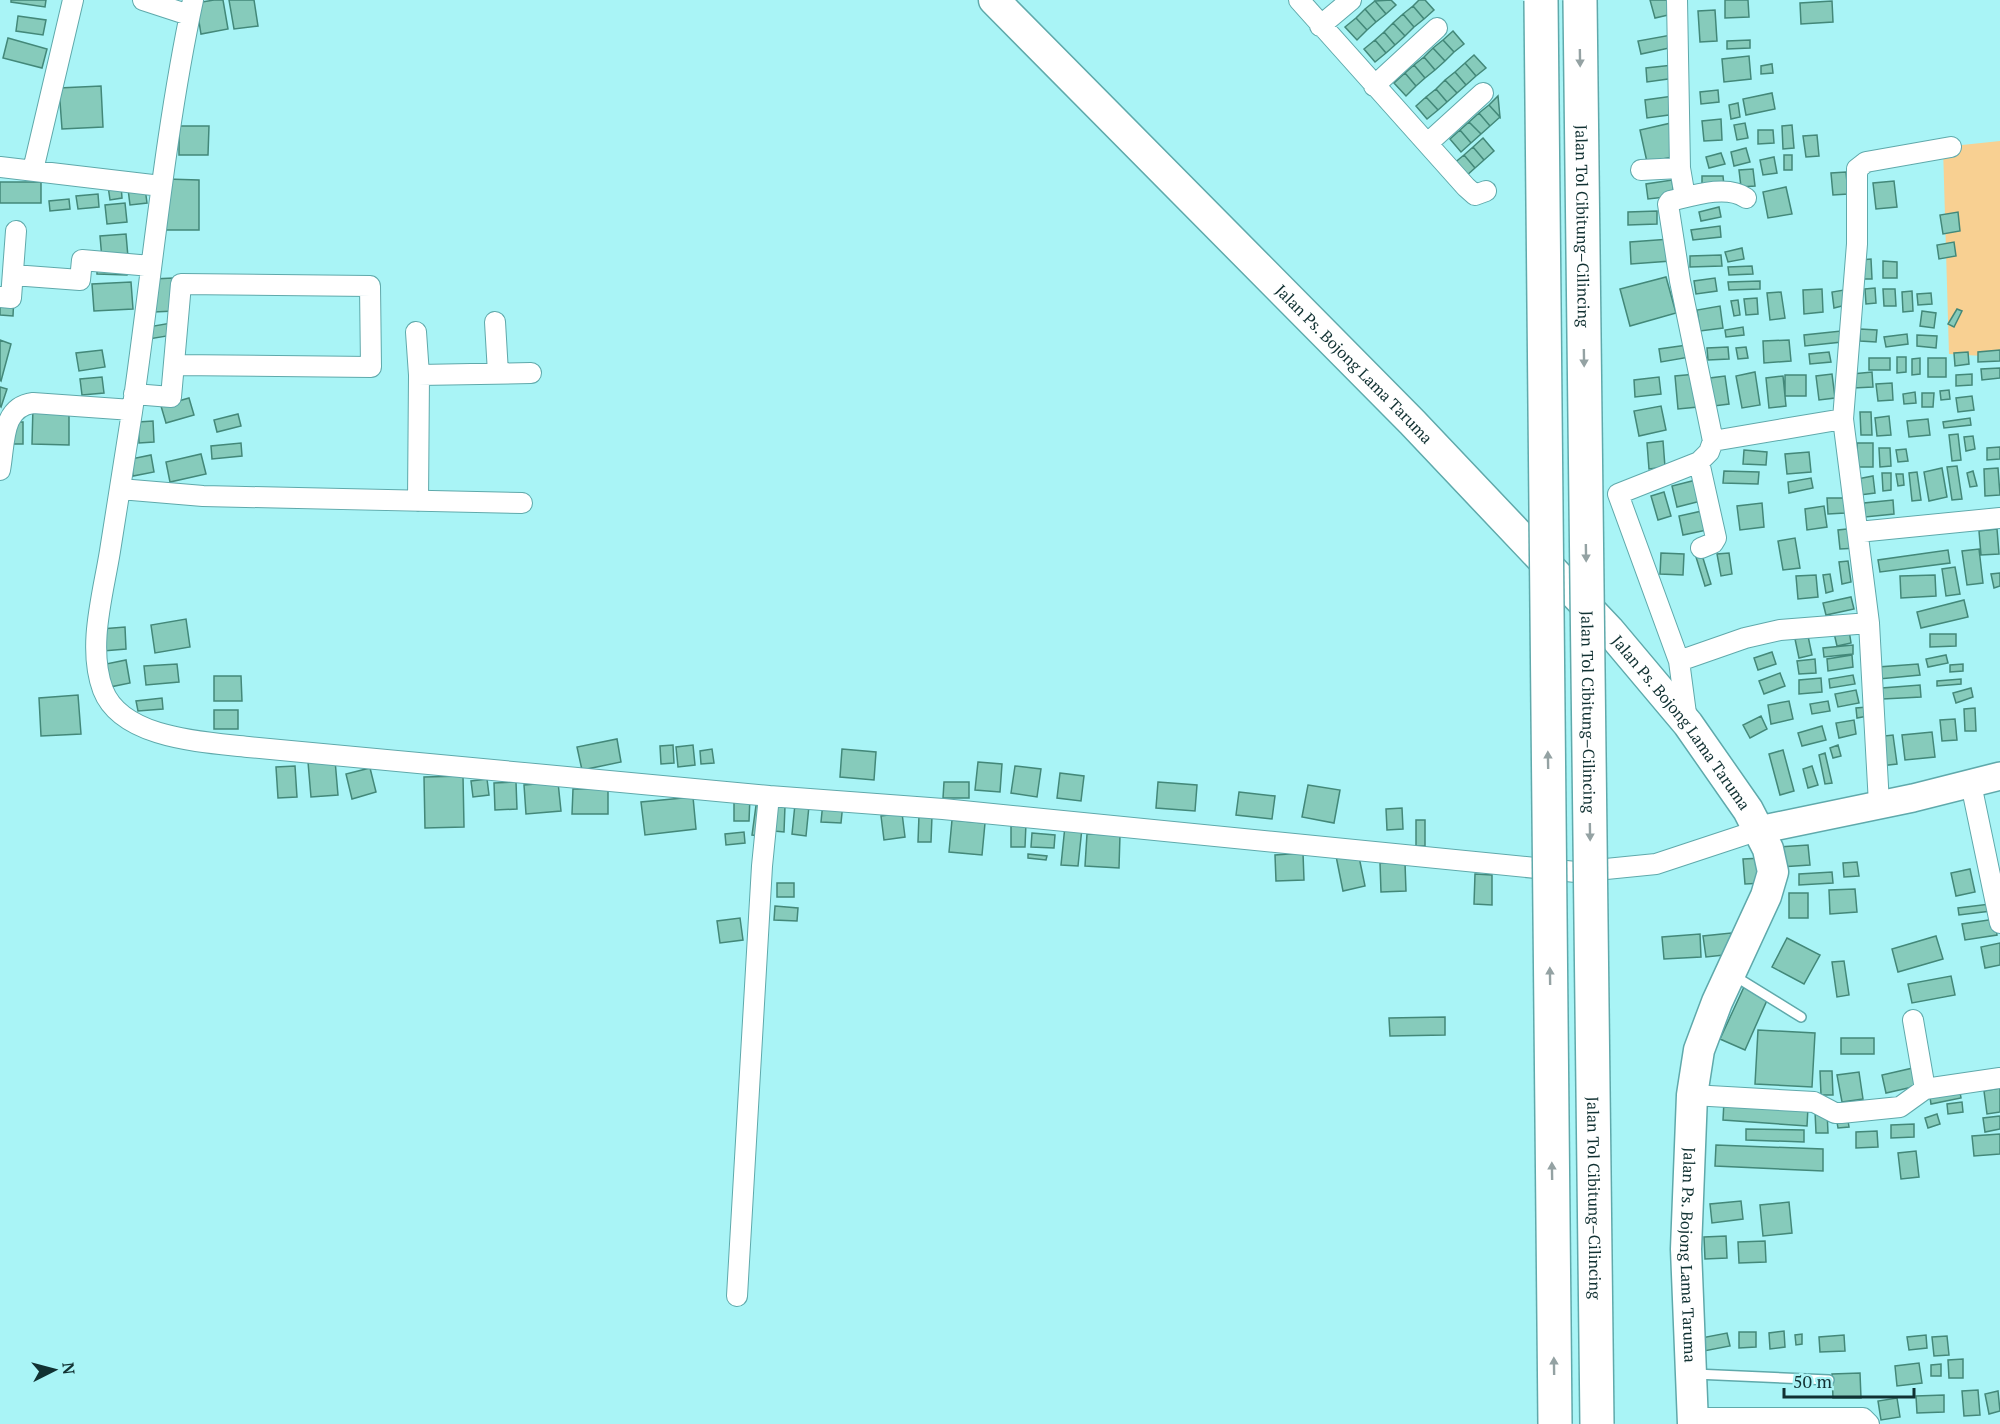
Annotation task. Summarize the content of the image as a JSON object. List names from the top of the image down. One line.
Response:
{"streets":{"highway":["Jalan Tol Cibitung–Cilincing"],"main road":["Jalan Ps. Bojong Lama Taruma"]},"scale_bar":"50 m","north":"right"}
